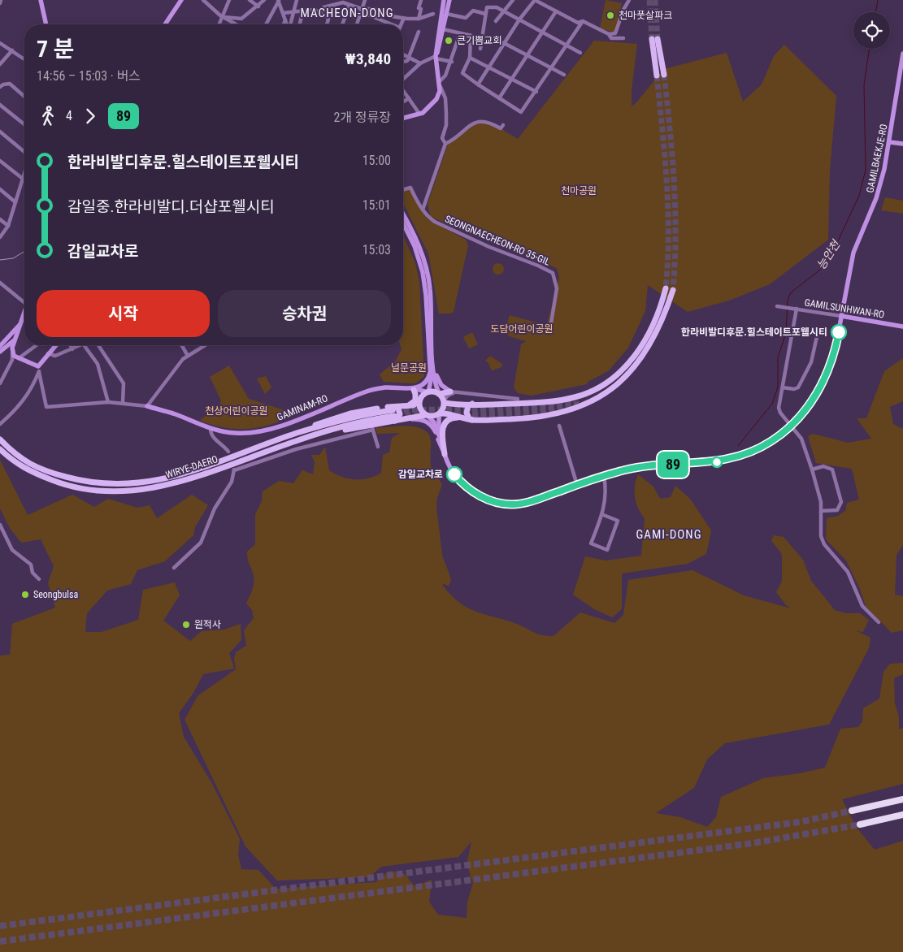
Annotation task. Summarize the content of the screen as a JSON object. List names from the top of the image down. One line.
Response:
{"streets":{"main road":["GAMILBAEKJE-RO","GAMILSUNHWAN-RO","GAMINAM-RO","WIRYE-DAERO"],"street":["SEONGNAECHEON-RO 35-GIL"]},"crossings":[["GAMILBAEKJE-RO","GAMILSUNHWAN-RO"]],"districts":["MACHEON-DONG","GAMI-DONG"],"water":["능안천"],"parks":["천마공원","도담어린이공원","널문공원","천상어린이공원"],"places":["천마풋살파크","큰기쁨교회","한라비발디후문.힐스테이트포웰시티","감일교차로","Seongbulsa","원적사"],"lines":["bus line 89"],"page":{"on_map":"89","heading":["7 분","14:56 – 15:03 · 버스","₩3,840"],"legs":["4","89","2개 정류장"],"list":[{"name":"한라비발디후문.힐스테이트포웰시티","value":"15:00"},{"name":"감일중.한라비발디.더샵포웰시티","value":"15:01"},{"name":"감일교차로","value":"15:03"}],"buttons":["시작","승차권"]}}
